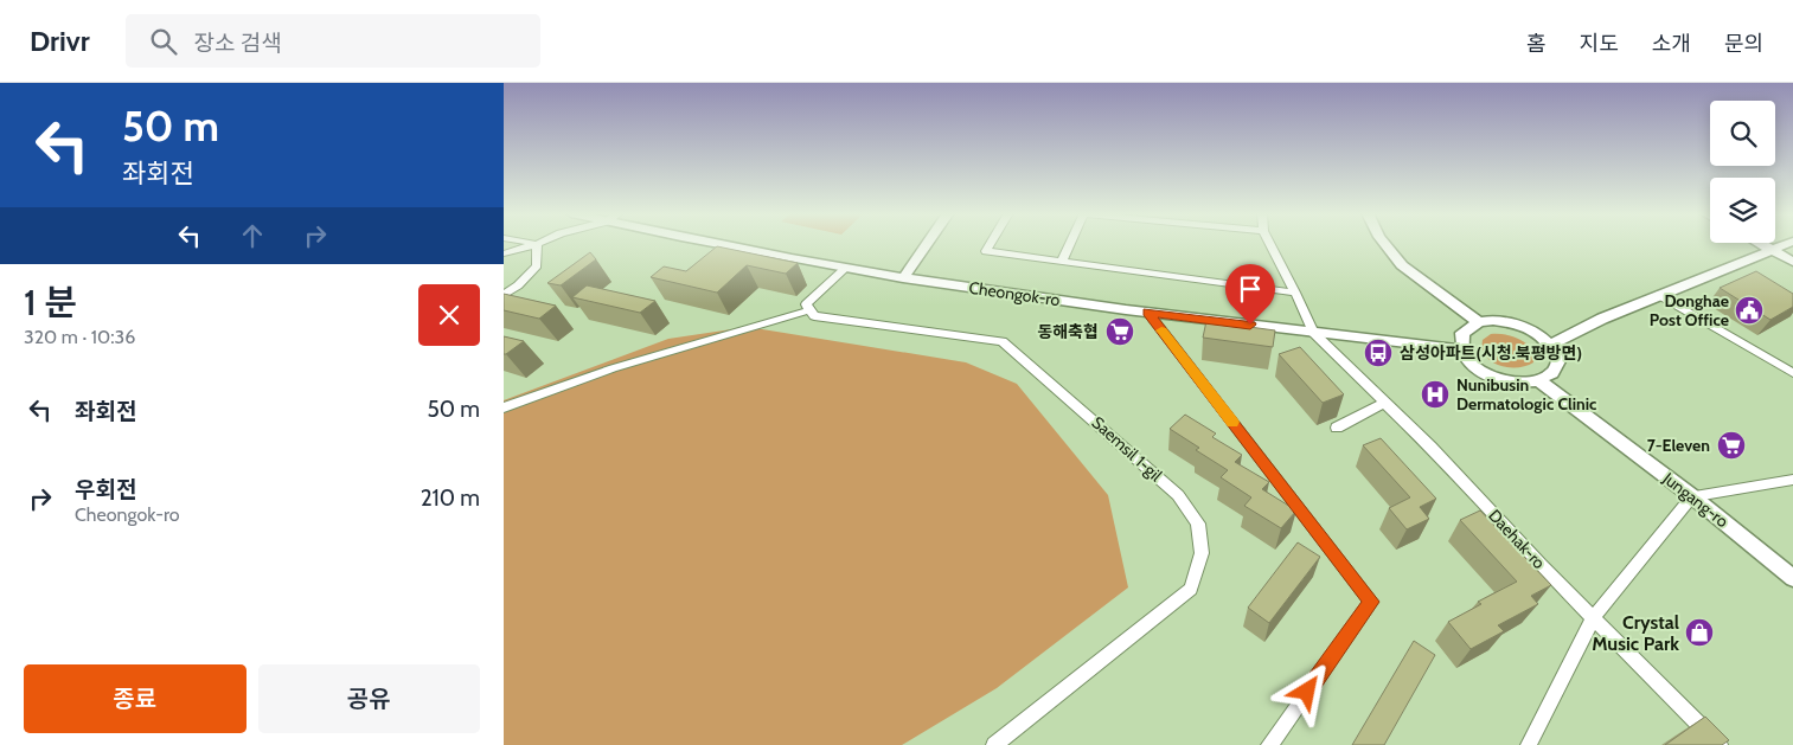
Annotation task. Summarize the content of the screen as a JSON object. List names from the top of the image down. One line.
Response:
{"streets":{"street":["Cheongok-ro","Saemsil 1-gil","Jungang-ro","Daehak-ro"]},"crossings":[["Cheongok-ro","Jungang-ro"],["Cheongok-ro","Daehak-ro"]],"places":{"public building":["Donghae Post Office"],"supermarket":["동해축협","7-Eleven"],"bus stop":["삼성아파트(시청.북평방면)"],"hospital":["Nunibusin Dermatologic Clinic"],"shop":["Crystal Music Park"]},"page":{"header":"Drivr","search":"장소 검색","nav":["홈","지도","소개","문의"],"turn":["50 m","좌회전"],"heading":["1 분","320 m · 10:36"],"list":[{"name":"좌회전","value":"50 m"},{"name":"우회전","note":"Cheongok-ro","value":"210 m"}],"buttons":["종료","공유"]}}
